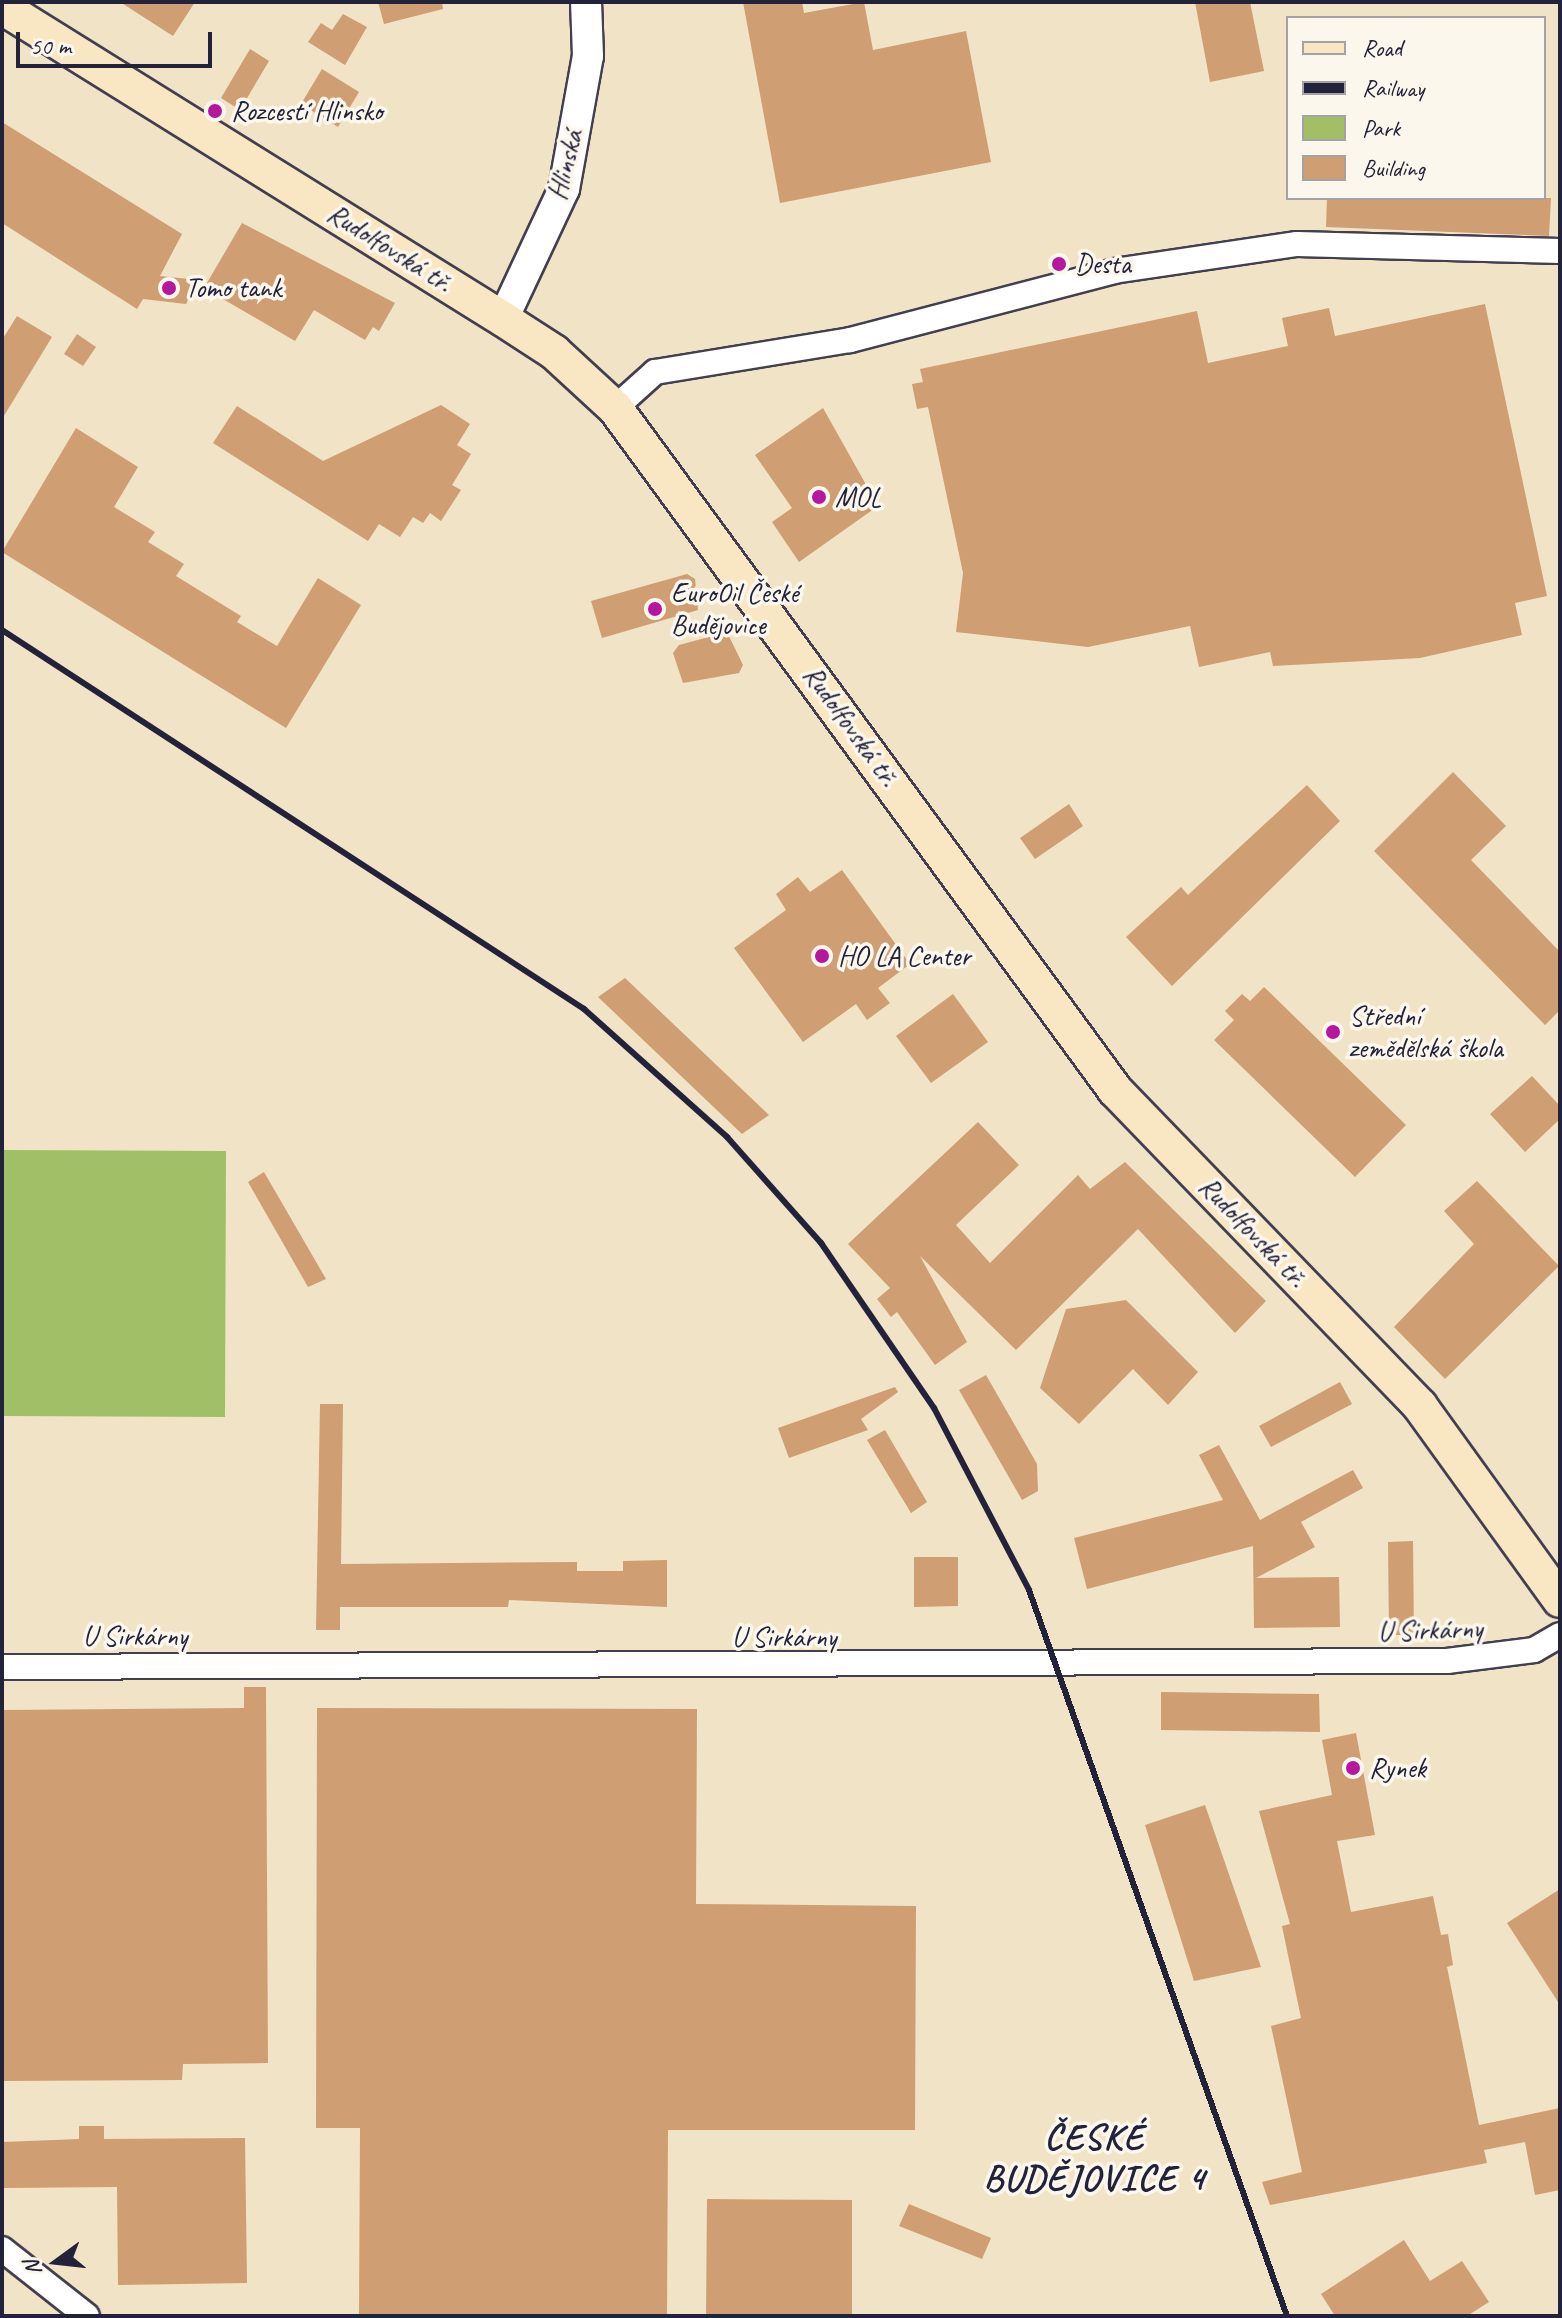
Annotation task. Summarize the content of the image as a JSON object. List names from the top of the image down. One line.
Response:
{"streets":{"main road":["Rudolfovská tř."],"street":["Hlinská","U Sirkárny"]},"crossings":[["Hlinská","Rudolfovská tř."]],"districts":["ČESKÉ BUDĚJOVICE 4"],"places":["Rozcestí Hlinsko","Desta","Tomo tank","MOL","EuroOil České Budějovice","HO LA Center","Střední zemědělská škola","Rynek"],"legend":["Road","Railway","Park","Building"],"scale_bar":"50 m","north":"left"}
